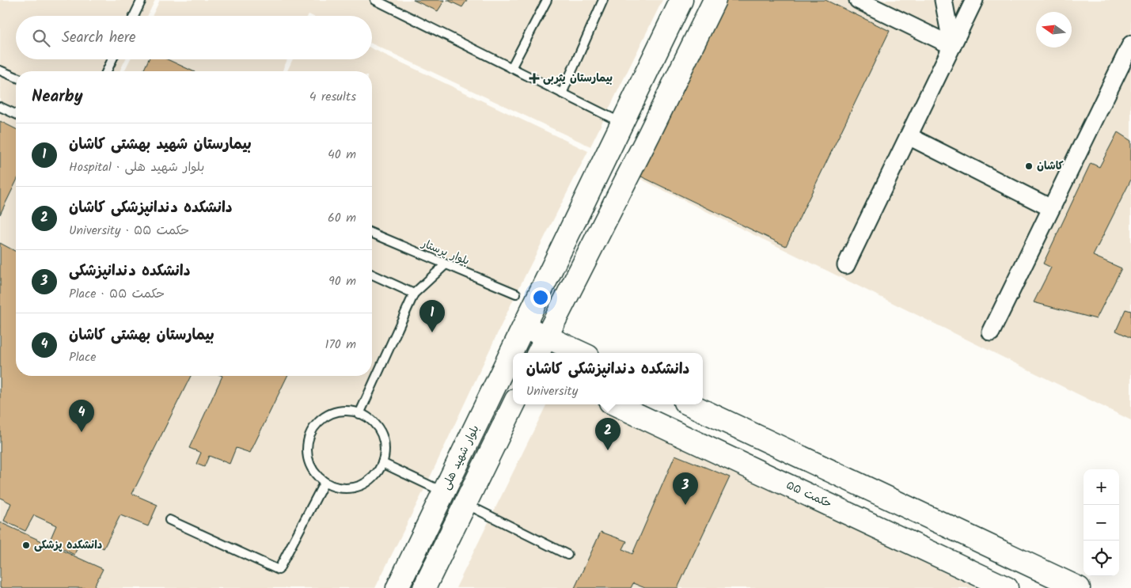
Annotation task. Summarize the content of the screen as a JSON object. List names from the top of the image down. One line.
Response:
{"streets":{"street":["بلوار شهید هلی","حکمت ۵۵"],"lane":["بلوار پرستار"]},"places":{"health":["بیمارستان یثربی"],"other":["كاشان","دانشکده پزشکی"]},"north":"left","page":{"search":"Search here","heading":["Nearby","4 results"],"list":[{"mark":"1","name":"بیمارستان شهید بهشتی کاشان","note":"Hospital · بلوار شهید هلی","value":"40 m"},{"mark":"2","name":"دانشکده دندانپزشکی کاشان","note":"University · حکمت ۵۵","value":"60 m"},{"mark":"3","name":"دانشکده دندانپزشکی","note":"Place · حکمت ۵۵","value":"90 m"},{"mark":"4","name":"بیمارستان بهشتی کاشان","note":"Place","value":"170 m"}],"pins":["1","4","2","3"],"popup":["دانشکده دندانپزشکی کاشان","University"],"map_buttons":["+","−"]}}
